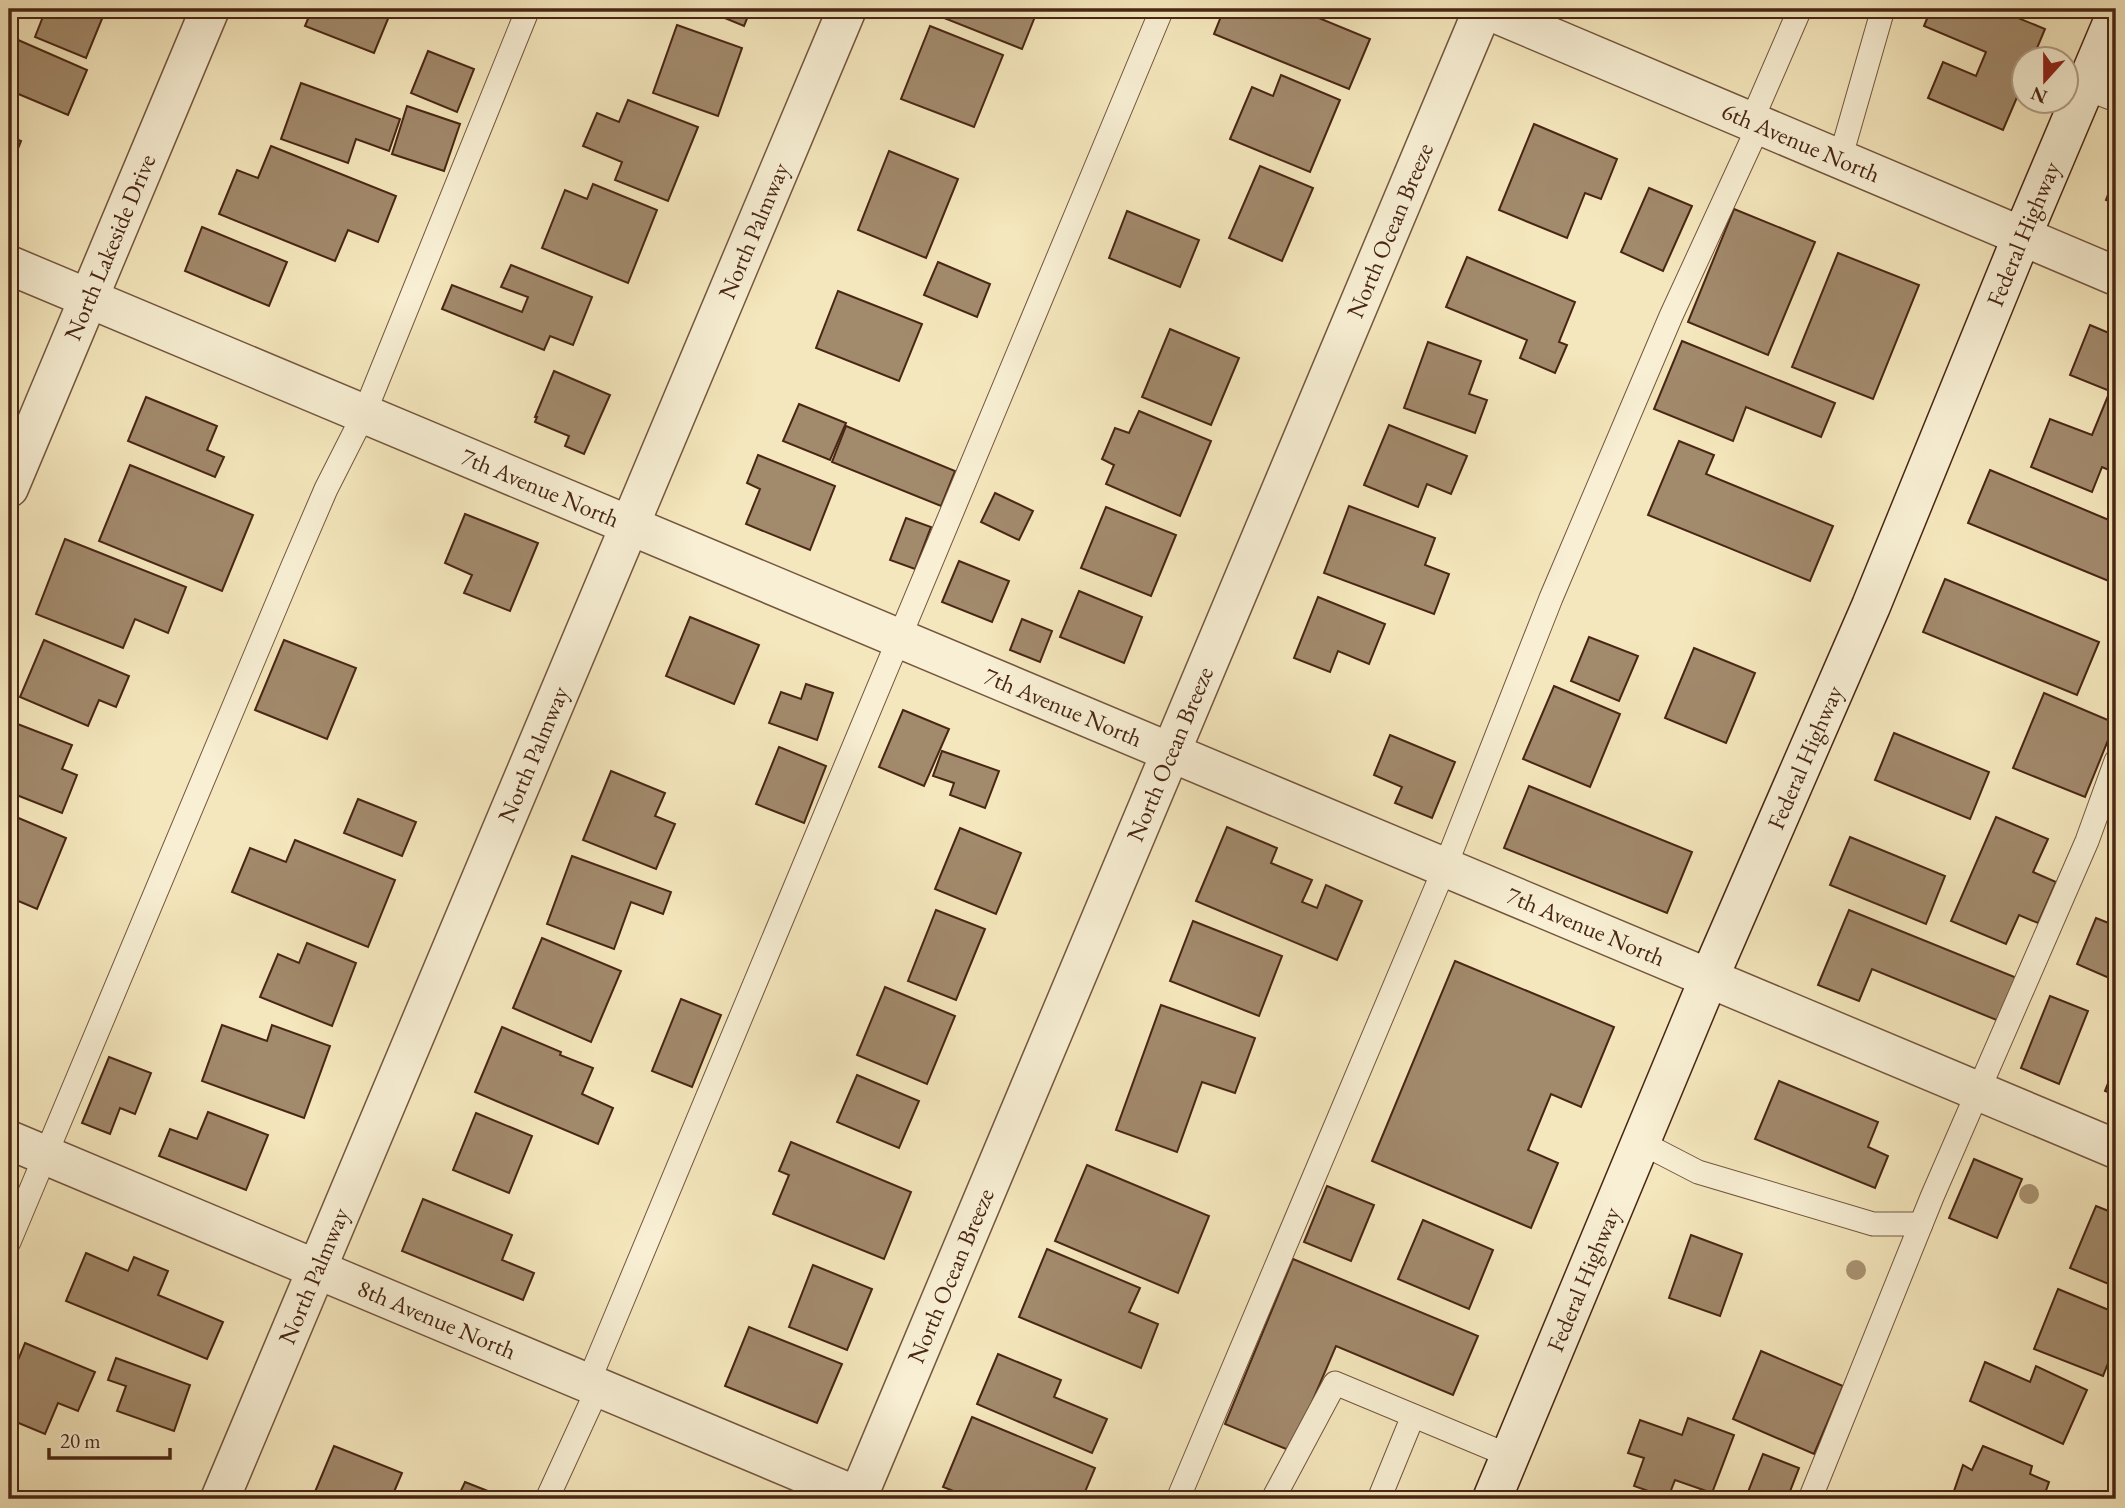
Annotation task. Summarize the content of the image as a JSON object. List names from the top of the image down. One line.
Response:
{"streets":{"street":["6th Avenue North","North Palmway","North Ocean Breeze","Federal Highway","North Lakeside Drive","7th Avenue North","8th Avenue North"]},"crossings":[["6th Avenue North","North Ocean Breeze"],["6th Avenue North","Federal Highway"],["North Palmway","7th Avenue North"],["North Palmway","8th Avenue North"],["North Ocean Breeze","7th Avenue North"],["North Ocean Breeze","8th Avenue North"],["Federal Highway","7th Avenue North"],["North Lakeside Drive","7th Avenue North"]],"scale_bar":"20 m","north":"bottom"}
